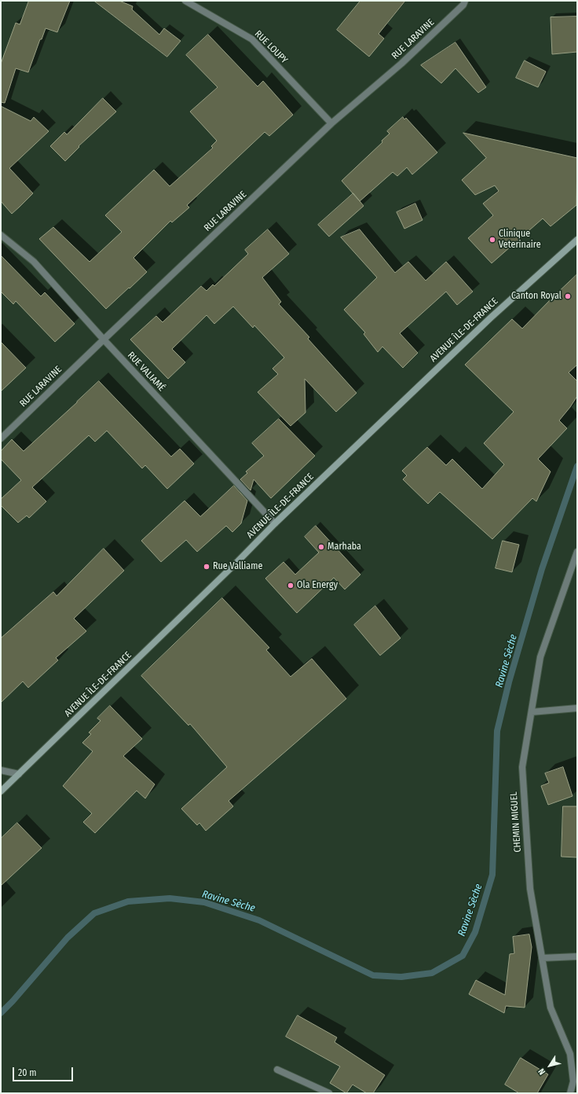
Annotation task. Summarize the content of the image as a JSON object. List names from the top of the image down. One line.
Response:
{"streets":{"street":["RUE LARAVINE","RUE LOUPY","AVENUE ÎLE-DE-FRANCE","RUE VALIAMÉ","CHEMIN MIGUEL"]},"crossings":[["RUE LARAVINE","RUE LOUPY"],["RUE LARAVINE","RUE VALIAMÉ"],["AVENUE ÎLE-DE-FRANCE","RUE VALIAMÉ"]],"water":["Ravine Sèche"],"places":["Clinique Veterinaire","Canton Royal","Marhaba","Rue Valliame","Ola Energy"],"scale_bar":"20 m","north":"bottom left"}
